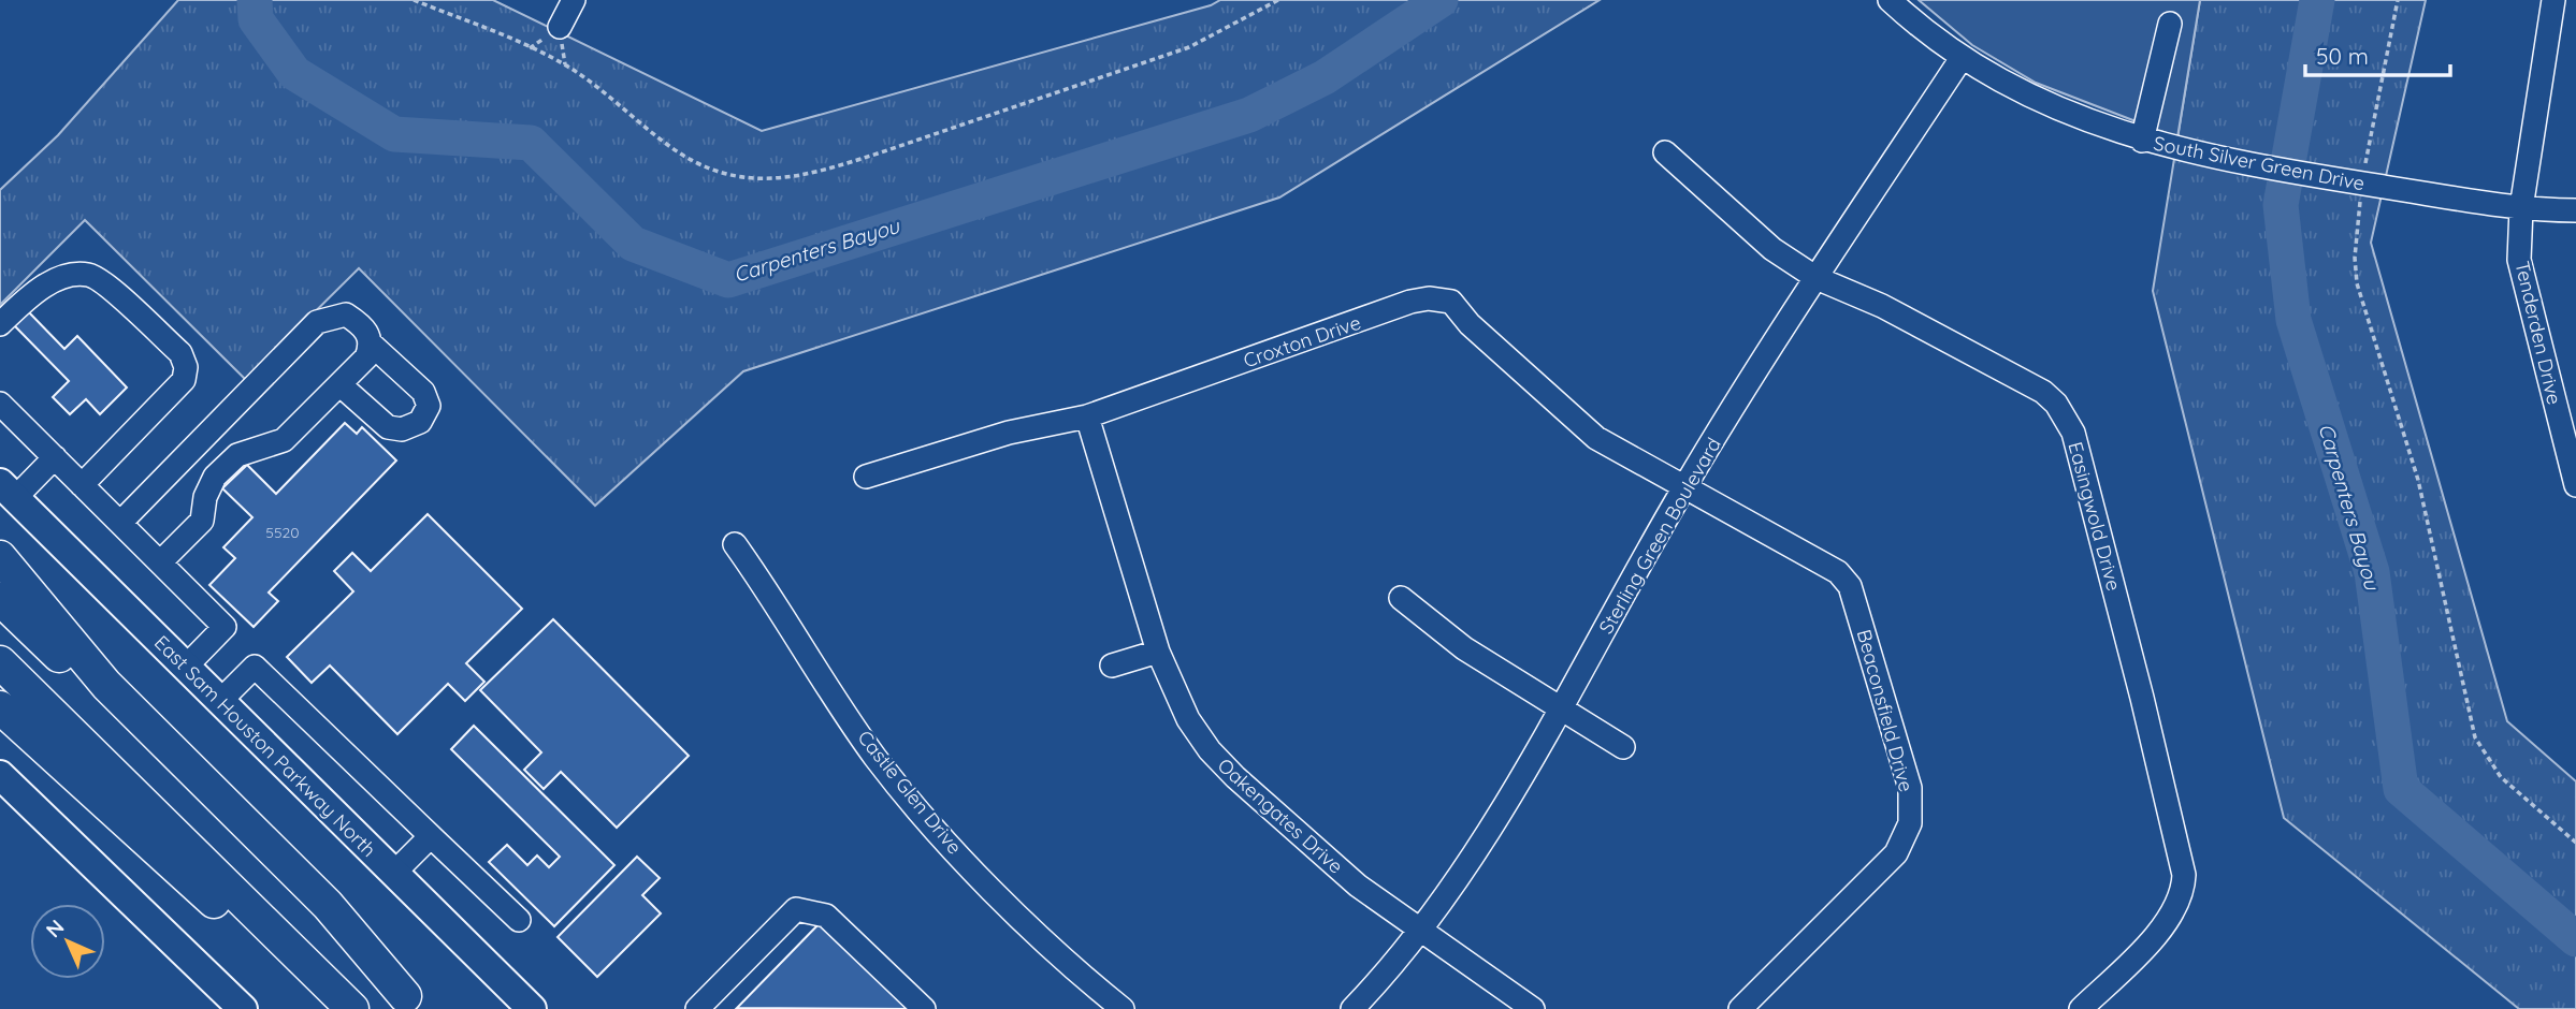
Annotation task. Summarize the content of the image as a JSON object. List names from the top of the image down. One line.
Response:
{"streets":{"main road":["East Sam Houston Parkway North"],"street":["South Silver Green Drive","Tenderden Drive","Croxton Drive","Easingwold Drive","Sterling Green Boulevard","Beaconsfield Drive","Castle Glen Drive","Oakengates Drive"]},"crossings":[["South Silver Green Drive","Tenderden Drive"],["South Silver Green Drive","Sterling Green Boulevard"],["Croxton Drive","Sterling Green Boulevard"],["Croxton Drive","Beaconsfield Drive"],["Croxton Drive","Oakengates Drive"],["Easingwold Drive","Sterling Green Boulevard"],["Sterling Green Boulevard","Beaconsfield Drive"],["Sterling Green Boulevard","Oakengates Drive"]],"water":["Carpenters Bayou"],"house_numbers":["5520"],"scale_bar":"50 m","north":"top left"}
